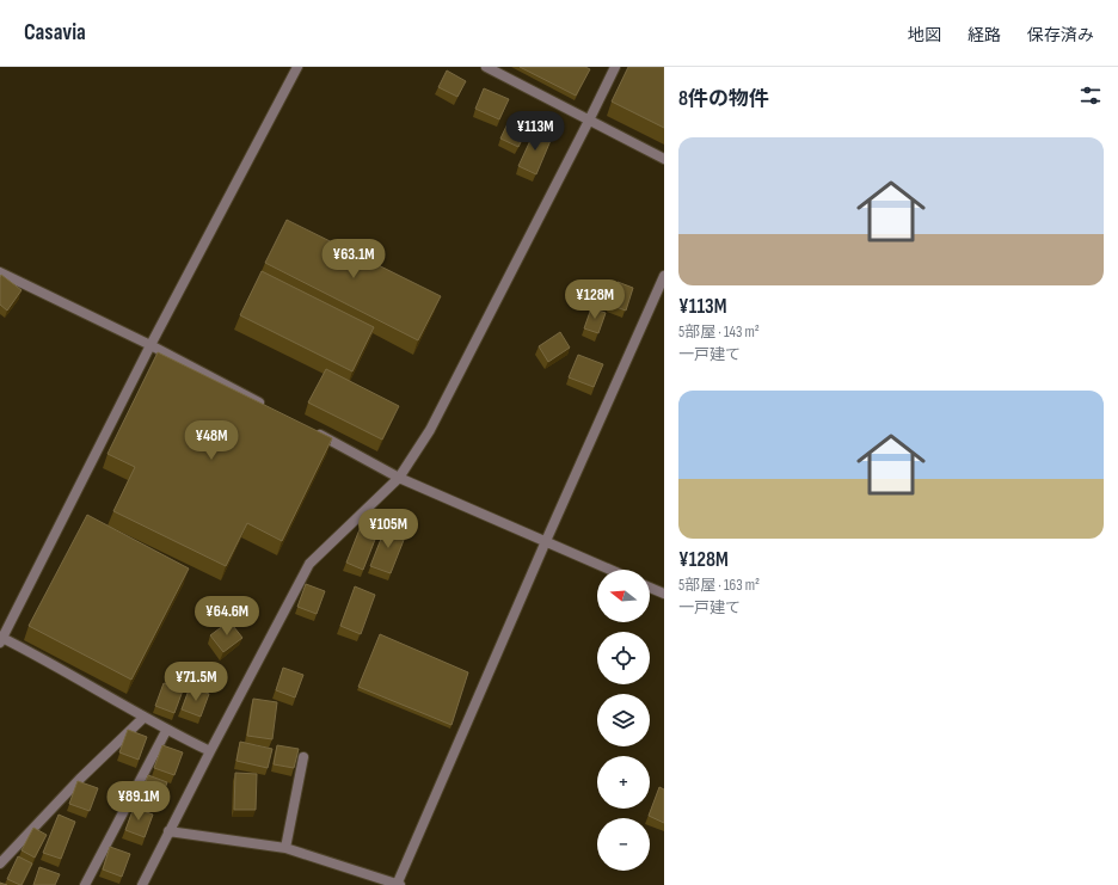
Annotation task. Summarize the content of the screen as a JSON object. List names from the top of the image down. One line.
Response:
{"north":"left","page":{"header":"Casavia","nav":["地図","経路","保存済み"],"heading":"8件の物件","price":["¥113M","¥63.1M","¥128M","¥48M","¥105M","¥64.6M","¥71.5M","¥89.1M"],"list":[{"name":"¥113M","note":"5部屋 · 143 m² · 一戸建て"},{"name":"¥128M","note":"5部屋 · 163 m² · 一戸建て"}],"map_buttons":["+","−"]}}
